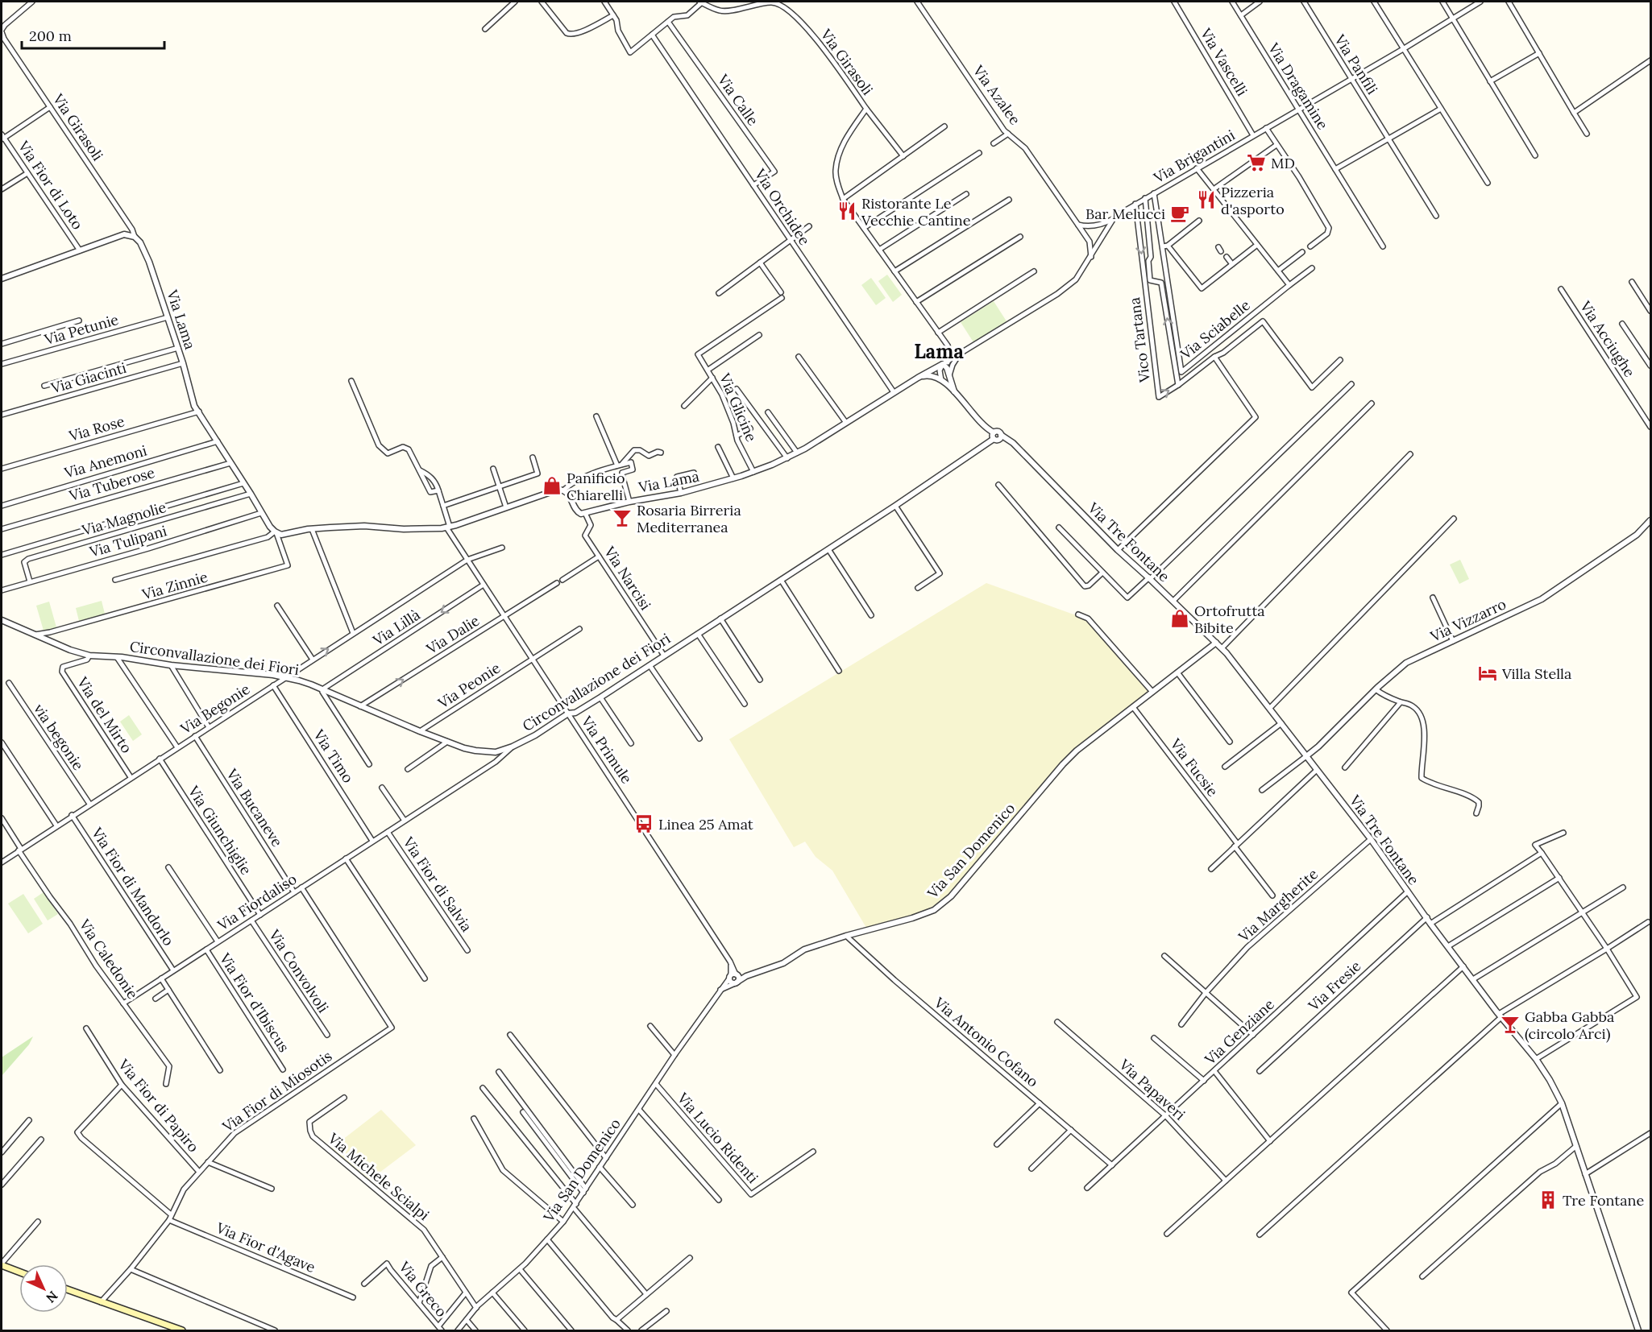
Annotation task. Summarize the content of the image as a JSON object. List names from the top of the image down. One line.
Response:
{"streets":{"street":["Via Girasoli","Via Vascelli","Via Panfili","Via Dragamine","Via Azalee","Via Calle","Via Brigantini","Via Fior di Loto","Via Orchidee","Via Lama","Via Petunie","Via Sciabelle","Via Acciughe","Vico Tartana","Via Giacinti","Via Glicine","Via Rose","Via Anemoni","Via Tuberose","Via Magnolie","Via Tulipani","Via Tre Fontane","Via Narcisi","Via Zinnie","Via Vizzarro","Via Lillà","Via Dalie","Circonvallazione dei Fiori","Via Peonie","Via Begonie","Via del Mirto","via begonie","Via Primule","Via Timo","Via Fucsie","Via Bucaneve","Via Giunchiglie","Via San Domenico","Via Fior di Salvia","Via Fior di Mandorlo","Via Fiordaliso","Via Margherite","Via Caledonie","Via Convolvoli","Via Fresie","Via Fior d'Ibiscus","Via Genziane","Via Antonio Cofano","Via Papaveri","Via Fior di Miosotis","Via Fior di Papiro","Via Lucio Ridenti","Via Michele Scialpi","Via Fior d'Agave","Via Greco"]},"crossings":[["Via Girasoli","Via Brigantini"],["Via Girasoli","Via Lama"],["Via Vascelli","Via Brigantini"],["Via Panfili","Via Brigantini"],["Via Dragamine","Via Brigantini"],["Via Azalee","Via Brigantini"],["Via Calle","Via Orchidee"],["Via Brigantini","Via Lama"],["Via Brigantini","Via Sciabelle"],["Via Brigantini","Vico Tartana"],["Via Orchidee","Via Lama"],["Via Lama","Via Petunie"],["Via Lama","Via Giacinti"],["Via Lama","Via Glicine"],["Via Lama","Via Rose"],["Via Lama","Via Anemoni"],["Via Lama","Via Tuberose"],["Via Lama","Via Magnolie"],["Via Lama","Via Tulipani"],["Via Lama","Via Narcisi"],["Via Lama","Via Zinnie"],["Via Sciabelle","Vico Tartana"],["Via Magnolie","Via Tulipani"],["Via Tre Fontane","Via Vizzarro"],["Via Tre Fontane","Circonvallazione dei Fiori"],["Via Tre Fontane","Via San Domenico"],["Via Tre Fontane","Via Margherite"],["Via Tre Fontane","Via Fresie"],["Via Tre Fontane","Via Genziane"],["Via Narcisi","Circonvallazione dei Fiori"],["Via Zinnie","Circonvallazione dei Fiori"],["Via Lillà","Circonvallazione dei Fiori"],["Via Lillà","Via Primule"],["Via Dalie","Circonvallazione dei Fiori"],["Via Dalie","Via Primule"],["Circonvallazione dei Fiori","Via Peonie"],["Circonvallazione dei Fiori","Via Begonie"],["Circonvallazione dei Fiori","Via del Mirto"],["Circonvallazione dei Fiori","Via Primule"],["Circonvallazione dei Fiori","Via Fiordaliso"],["Via Peonie","Via Primule"],["Via Begonie","Via del Mirto"],["Via Begonie","via begonie"],["Via Begonie","Via Primule"],["Via Begonie","Via Timo"],["Via Begonie","Via Bucaneve"],["Via Begonie","Via Giunchiglie"],["Via Begonie","Via Fior di Mandorlo"],["Via Begonie","Via Caledonie"],["Via Primule","Via San Domenico"],["Via Timo","Via Fiordaliso"],["Via Fucsie","Via San Domenico"],["Via Bucaneve","Via Fiordaliso"],["Via Giunchiglie","Via Fiordaliso"],["Via San Domenico","Via Antonio Cofano"],["Via San Domenico","Via Lucio Ridenti"],["Via San Domenico","Via Michele Scialpi"],["Via Fior di Salvia","Via Fiordaliso"],["Via Fior di Mandorlo","Via Fiordaliso"],["Via Fiordaliso","Via Caledonie"],["Via Fiordaliso","Via Convolvoli"],["Via Fiordaliso","Via Fior d'Ibiscus"],["Via Fiordaliso","Via Fior di Miosotis"],["Via Genziane","Via Antonio Cofano"],["Via Genziane","Via Papaveri"],["Via Fior di Miosotis","Via Fior di Papiro"],["Via Fior di Miosotis","Via Fior d'Agave"],["Via Fior di Papiro","Via Fior d'Agave"]],"one_way":["Via Sciabelle","Vico Tartana","Via Lillà","Via Dalie"],"districts":["Lama"],"places":{"supermarket":["MD"],"restaurant":["Pizzeria d'asporto","Ristorante Le Vecchie Cantine"],"cafe":["Bar Melucci"],"shop":["Panificio Chiarelli","Ortofrutta Bibite"],"bar":["Rosaria Birreria Mediterranea","Gabba Gabba (circolo Arci)"],"hotel":["Villa Stella"],"bus stop":["Linea 25 Amat"],"building":["Tre Fontane"]},"scale_bar":"200 m","north":"bottom right"}
